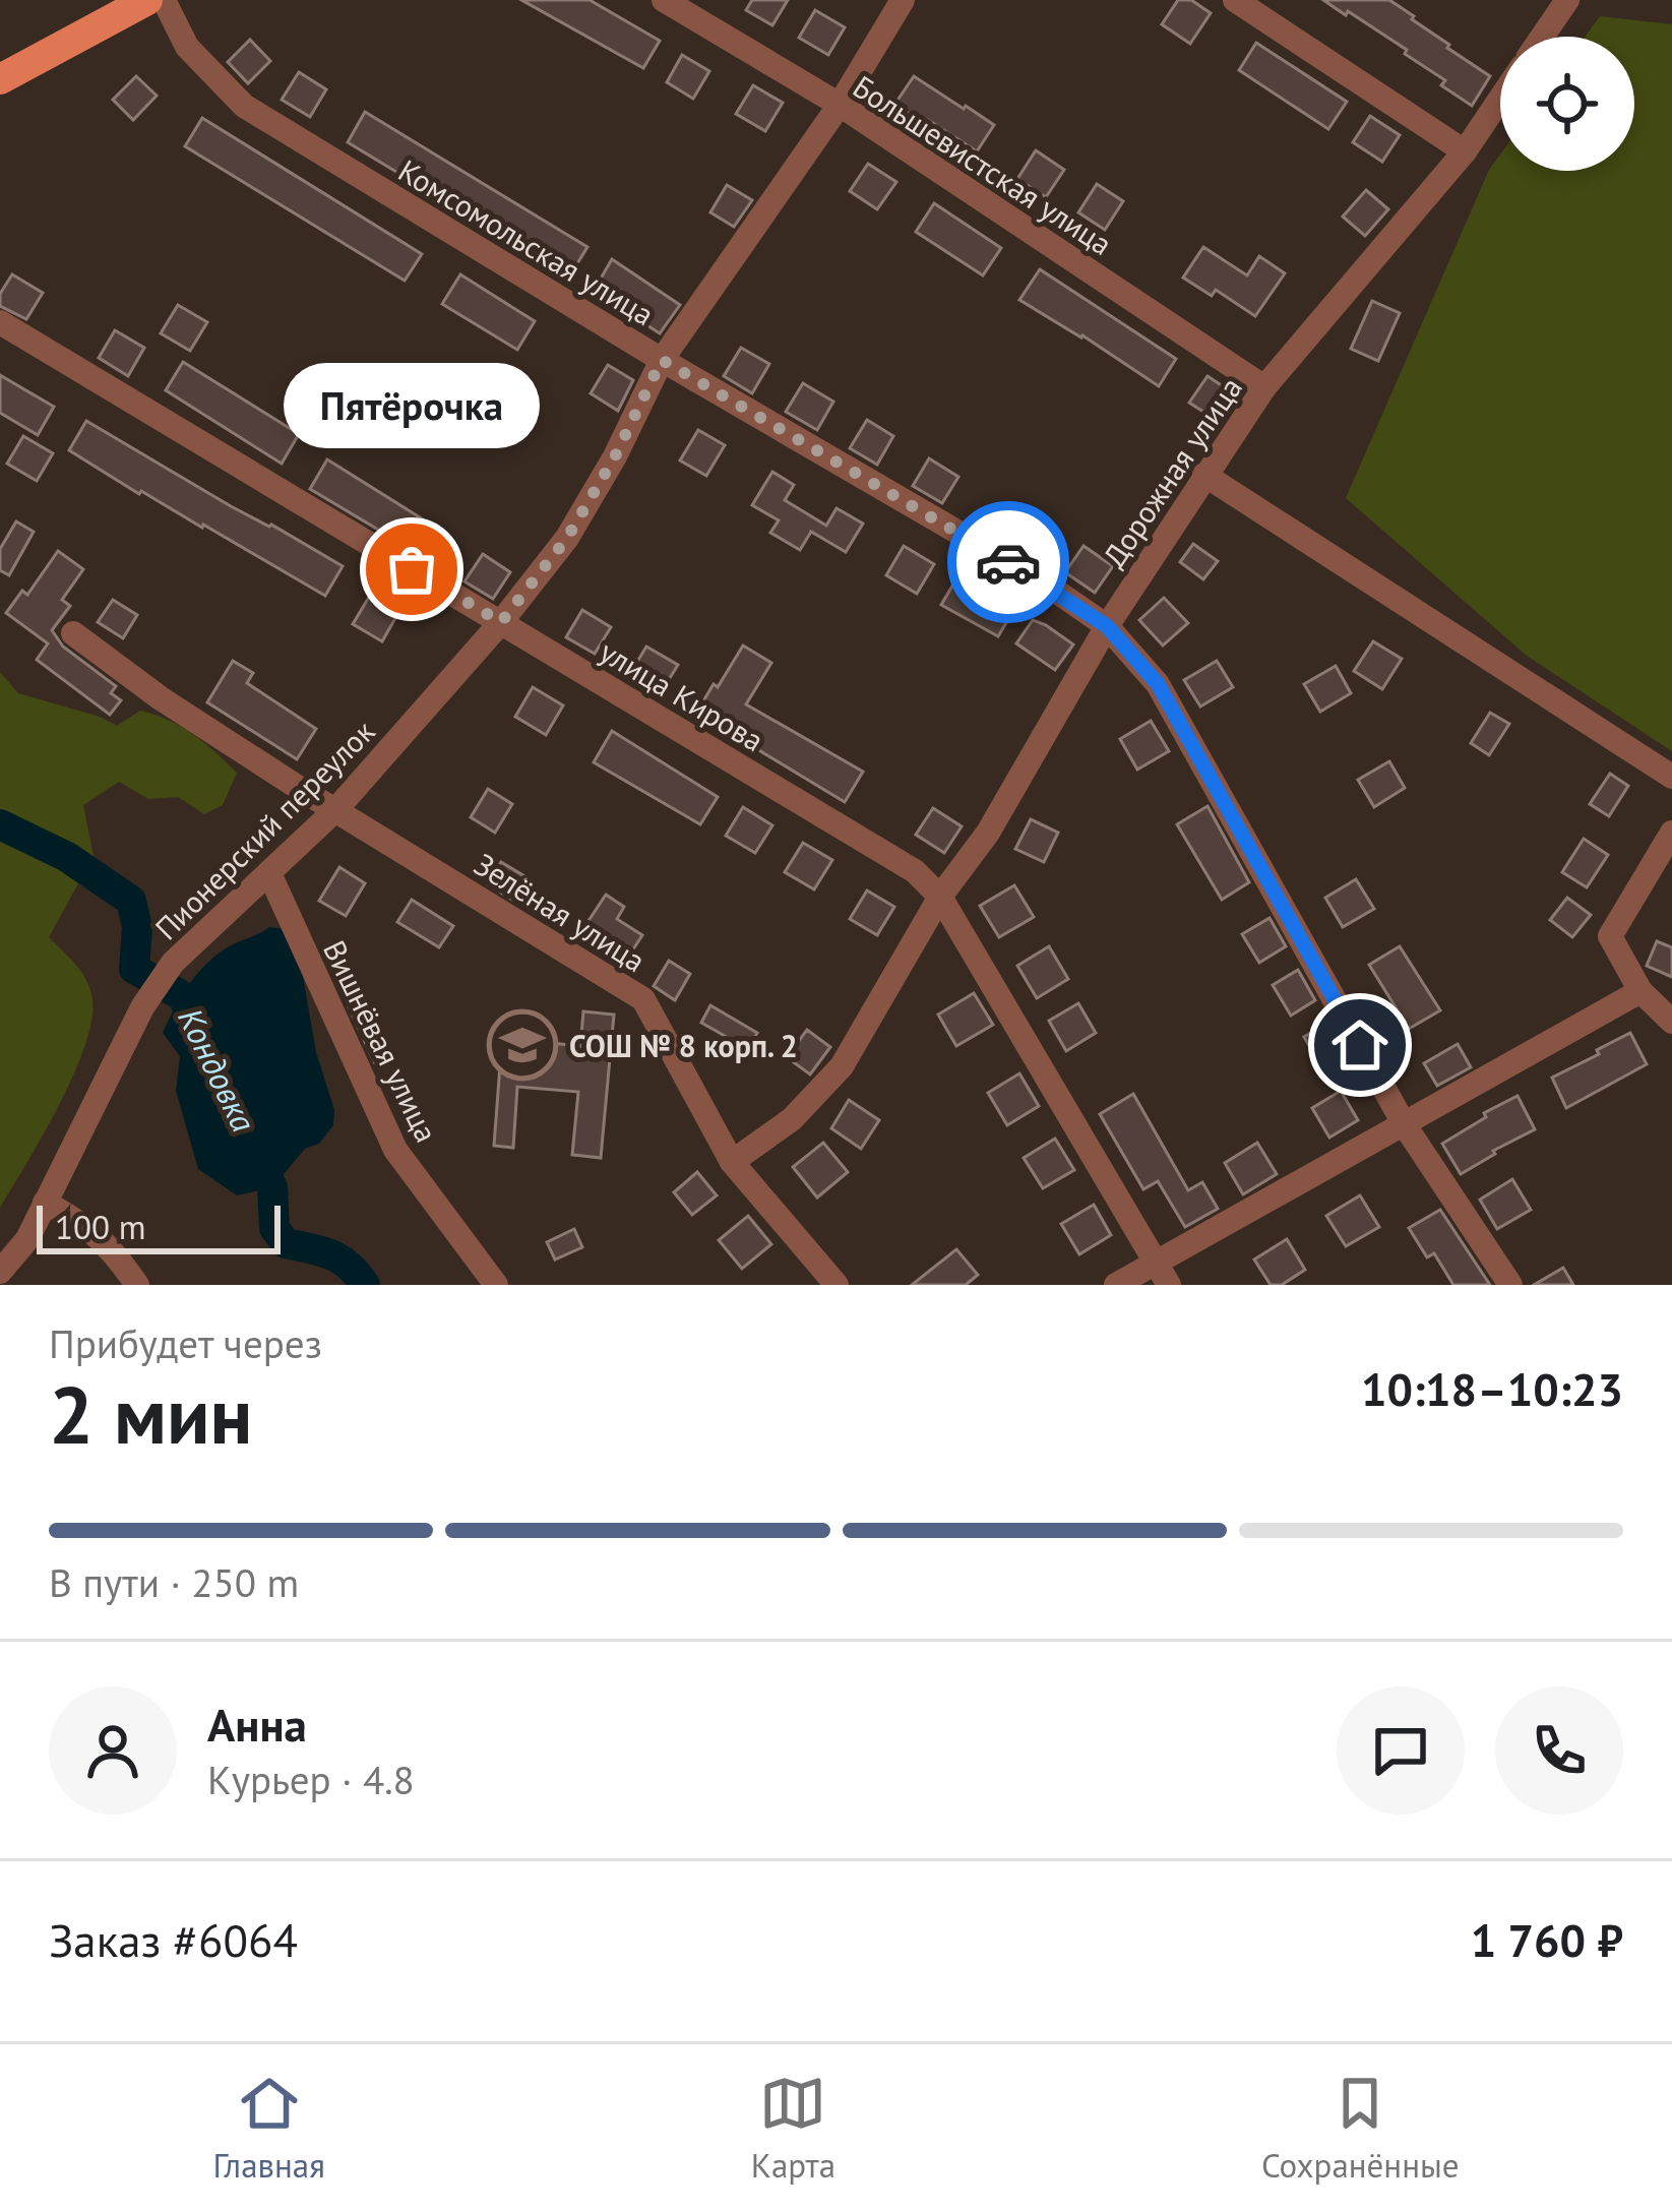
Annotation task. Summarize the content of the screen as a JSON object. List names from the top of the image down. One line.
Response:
{"streets":{"street":["Большевистская улица","Комсомольская улица","Дорожная улица","улица Кирова","Пионерский переулок","Зелёная улица","Вишнёвая улица"]},"crossings":[["Большевистская улица","Дорожная улица"],["Большевистская улица","Пионерский переулок"],["Комсомольская улица","Дорожная улица"],["Комсомольская улица","Пионерский переулок"],["Дорожная улица","улица Кирова"],["Дорожная улица","Зелёная улица"],["улица Кирова","Пионерский переулок"],["Пионерский переулок","Зелёная улица"],["Пионерский переулок","Вишнёвая улица"]],"water":["Кондовка"],"places":{"other":["Пятёрочка"],"school or university":["СОШ № 8 корп. 2"]},"scale_bar":"100 m","page":{"bubble":"Пятёрочка","scale":"100 m","heading":["2 мин","Прибудет через","10:18–10:23"],"panel":["Анна","Курьер · 4.8","Заказ #6064","1 760 ₽"],"bar":"В пути · 250 m","tabs":["Главная","Карта","Сохранённые"]}}
